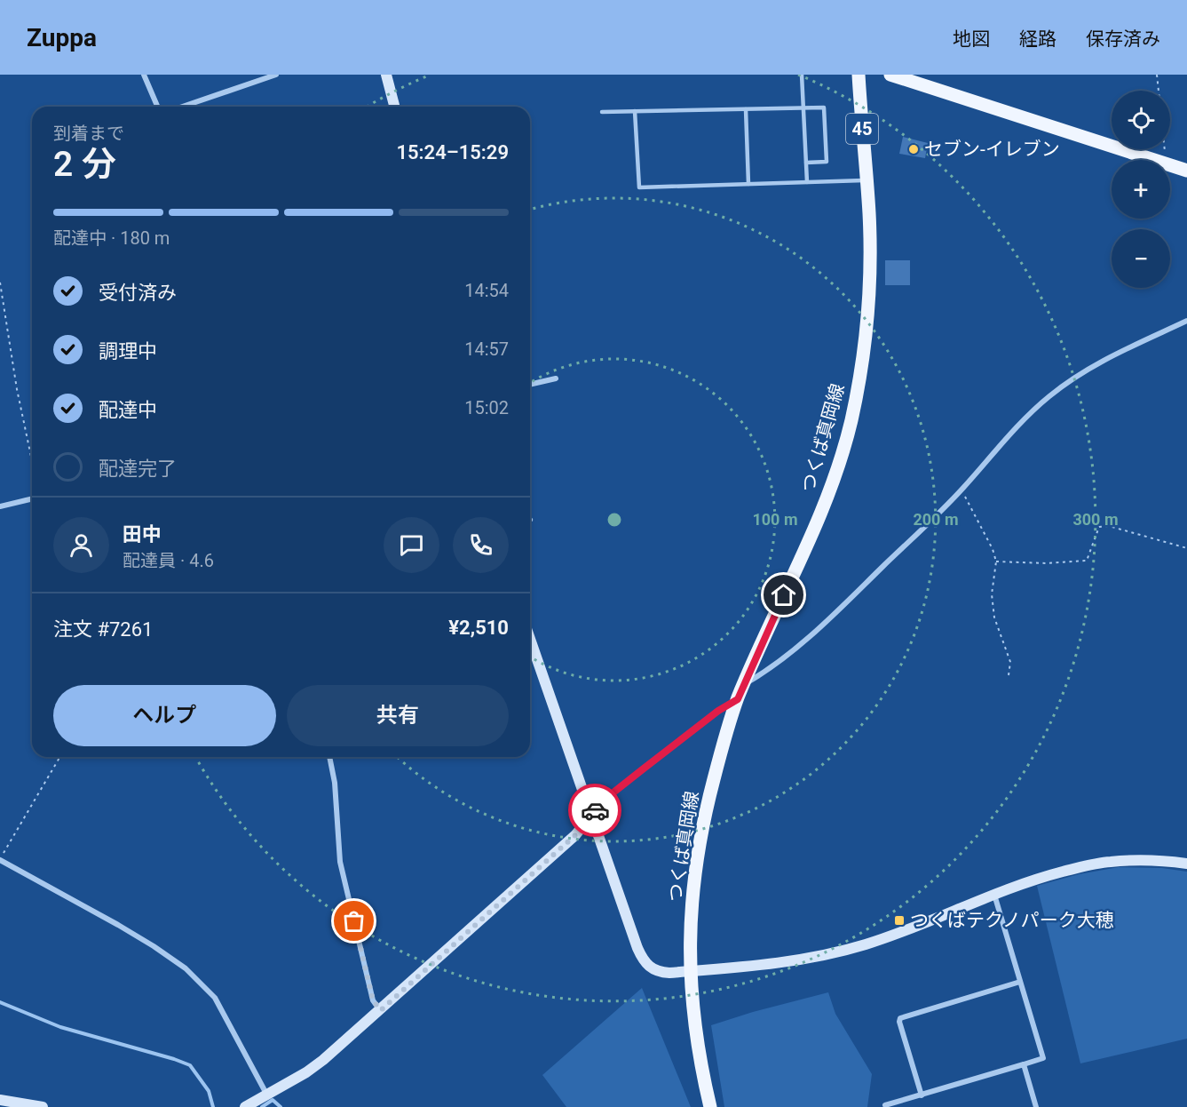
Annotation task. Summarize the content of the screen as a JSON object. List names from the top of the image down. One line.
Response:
{"streets":{"main road":["45","つくば真岡線"]},"places":{"other":["セブン-イレブン"],"transit":["つくばテクノパーク大穂"]},"page":{"header":"Zuppa","nav":["地図","経路","保存済み"],"map_buttons":["+","−"],"heading":["2 分","到着まで","15:24–15:29"],"panel":["田中","配達員 · 4.6","注文 #7261","¥2,510"],"bar":"配達中 · 180 m","list":[["受付済み","14:54"],["調理中","14:57"],["配達中","15:02"],"配達完了"],"buttons":["ヘルプ","共有"]},"rings":["100 m","200 m","300 m"]}
